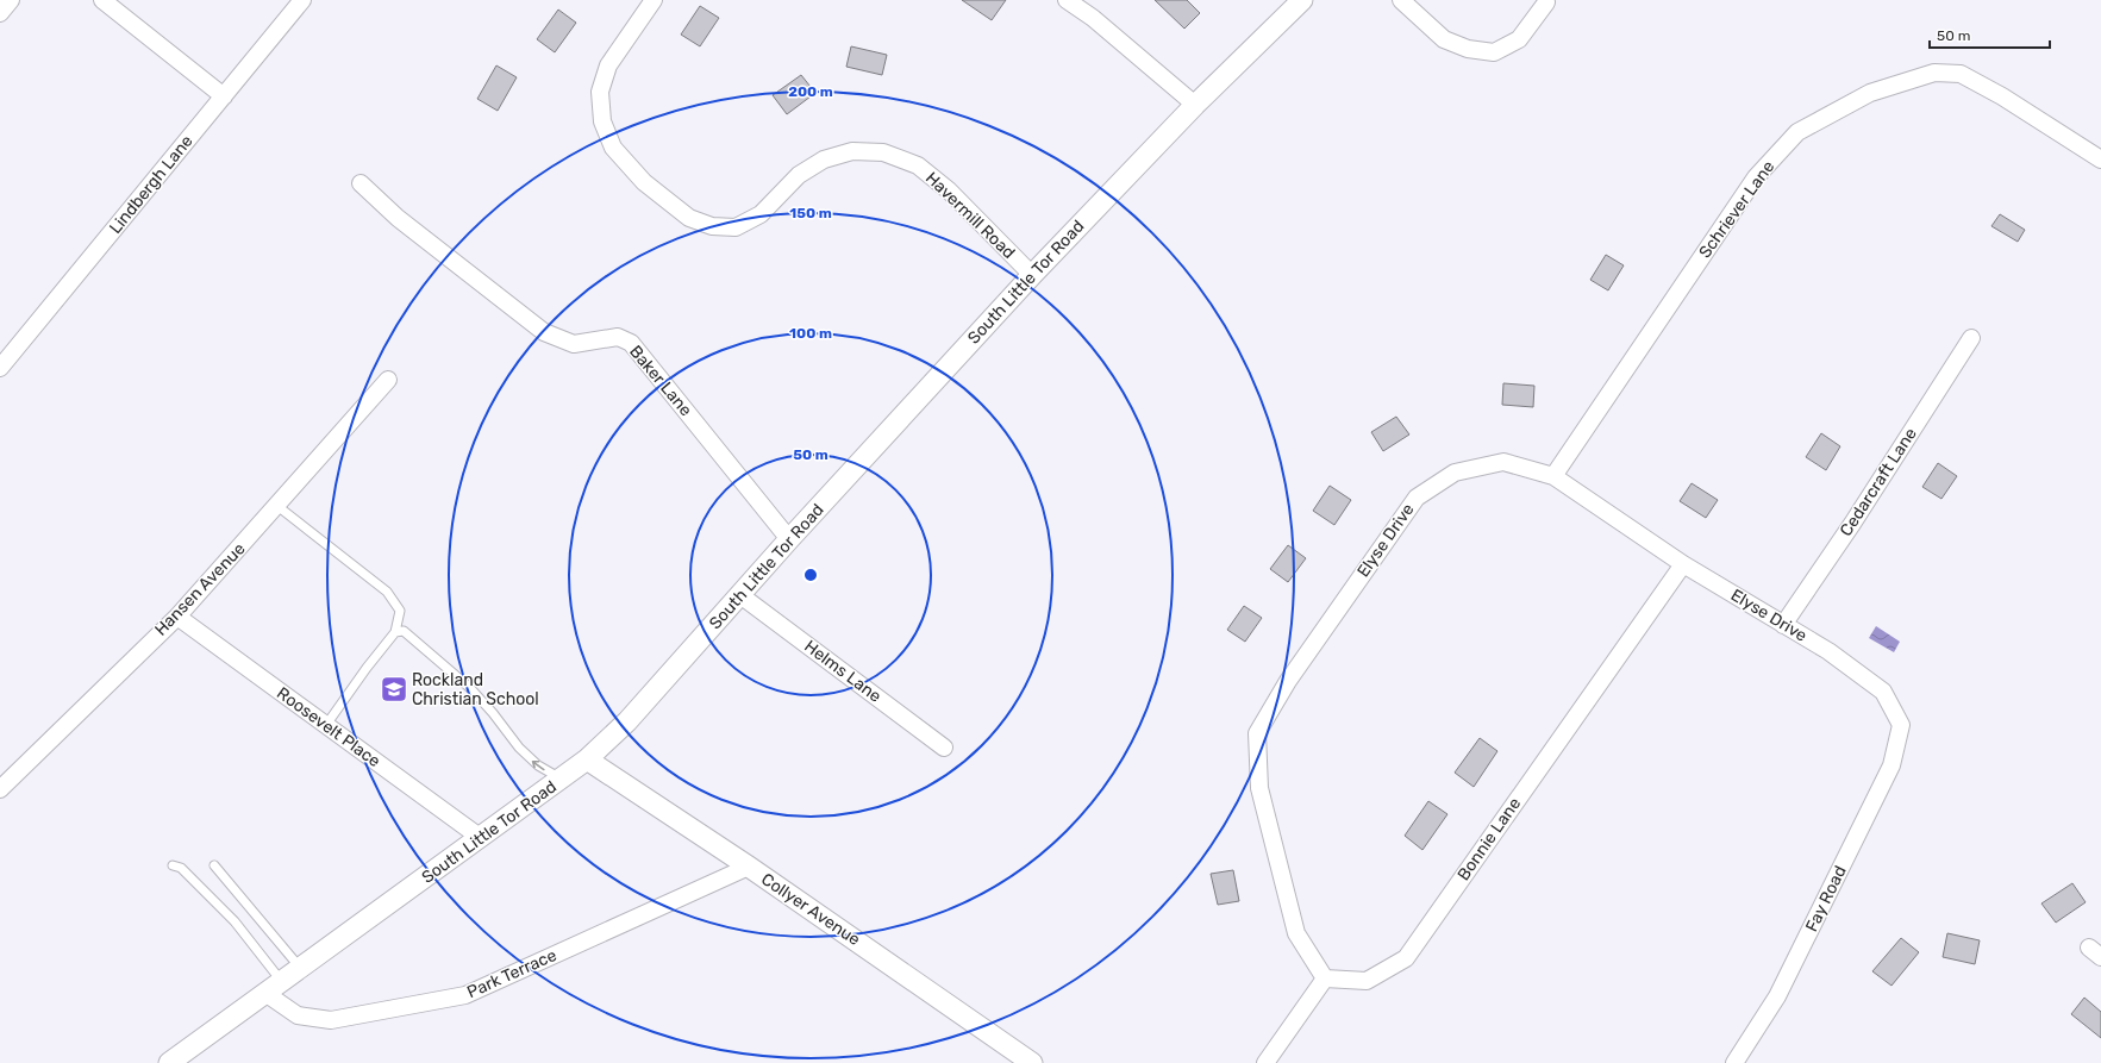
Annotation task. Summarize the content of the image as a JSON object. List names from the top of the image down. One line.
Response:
{"streets":{"street":["Lindbergh Lane","Schriever Lane","Havermill Road","South Little Tor Road","Baker Lane","Cedarcraft Lane","Elyse Drive","Hansen Avenue","Helms Lane","Roosevelt Place","Bonnie Lane","Fay Road","Collyer Avenue","Park Terrace"]},"crossings":[["Schriever Lane","Elyse Drive"],["Havermill Road","South Little Tor Road"],["South Little Tor Road","Baker Lane"],["South Little Tor Road","Helms Lane"],["South Little Tor Road","Roosevelt Place"],["South Little Tor Road","Collyer Avenue"],["South Little Tor Road","Park Terrace"],["Cedarcraft Lane","Elyse Drive"],["Elyse Drive","Bonnie Lane"],["Elyse Drive","Fay Road"],["Hansen Avenue","Roosevelt Place"],["Collyer Avenue","Park Terrace"]],"places":{"school or university":["Rockland Christian School"]},"scale_bar":"50 m","rings":["200 m","150 m","100 m","50 m"]}
